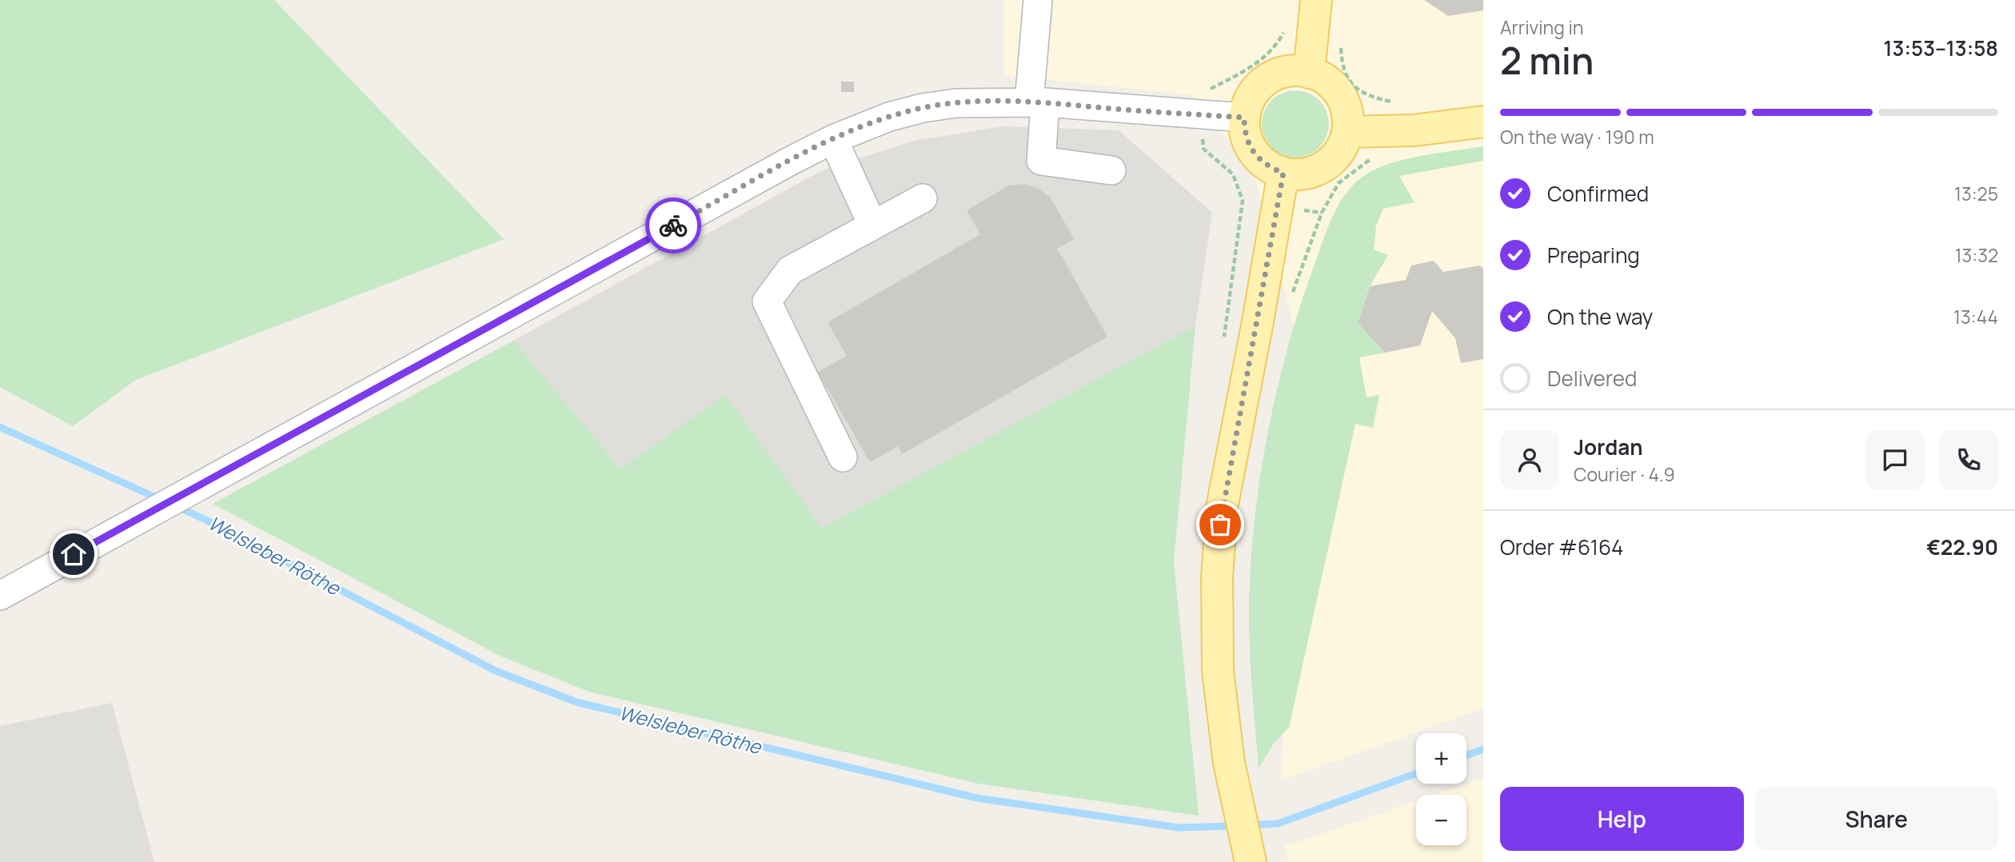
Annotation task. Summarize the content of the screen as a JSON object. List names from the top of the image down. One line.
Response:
{"water":["Welsleber Röthe"],"page":{"heading":["2 min","Arriving in","13:53–13:58"],"panel":["Jordan","Courier · 4.9","Order #6164","€22.90"],"bar":"On the way · 190 m","list":[["Confirmed","13:25"],["Preparing","13:32"],["On the way","13:44"],"Delivered"],"map_buttons":["+","−"],"buttons":["Help","Share"]}}
